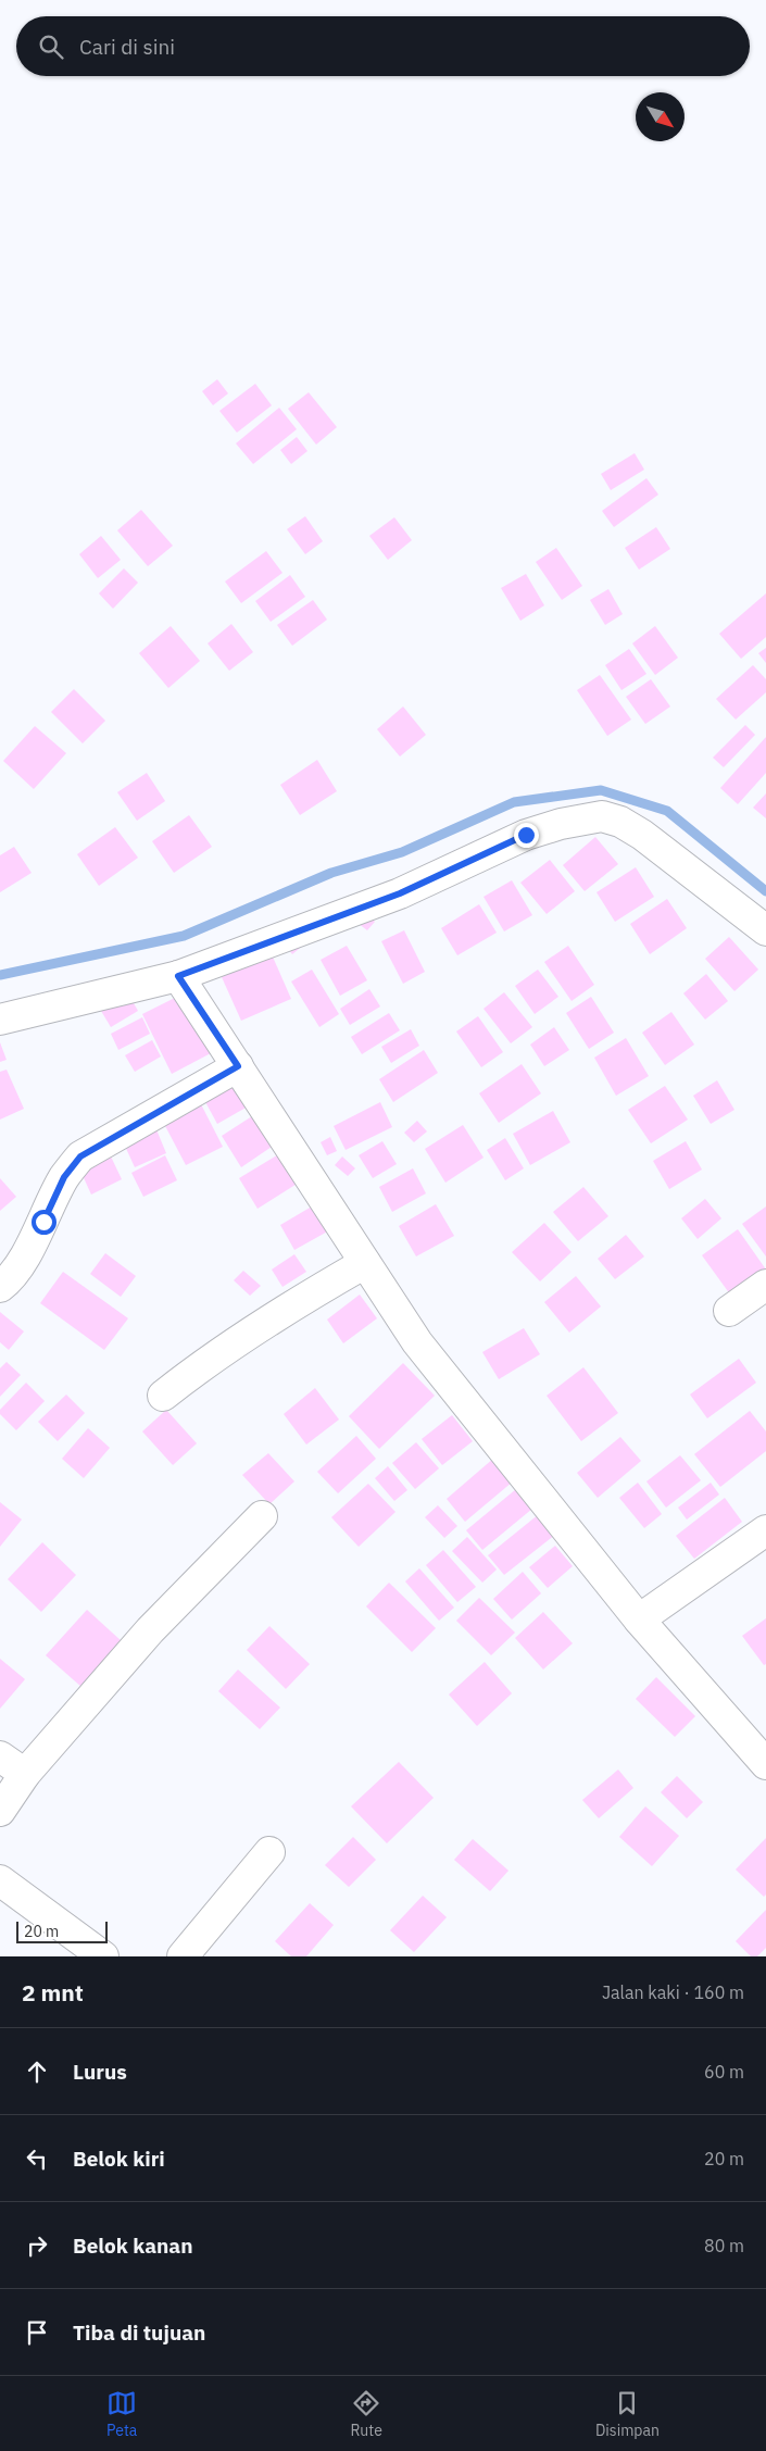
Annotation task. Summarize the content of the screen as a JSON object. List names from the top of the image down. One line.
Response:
{"scale_bar":"20 m","north":"bottom right","page":{"search":"Cari di sini","scale":"20 m","heading":["2 mnt","Jalan kaki · 160 m"],"list":[["Lurus","60 m"],["Belok kiri","20 m"],["Belok kanan","80 m"],"Tiba di tujuan"],"nav":["Peta","Rute","Disimpan"]}}
